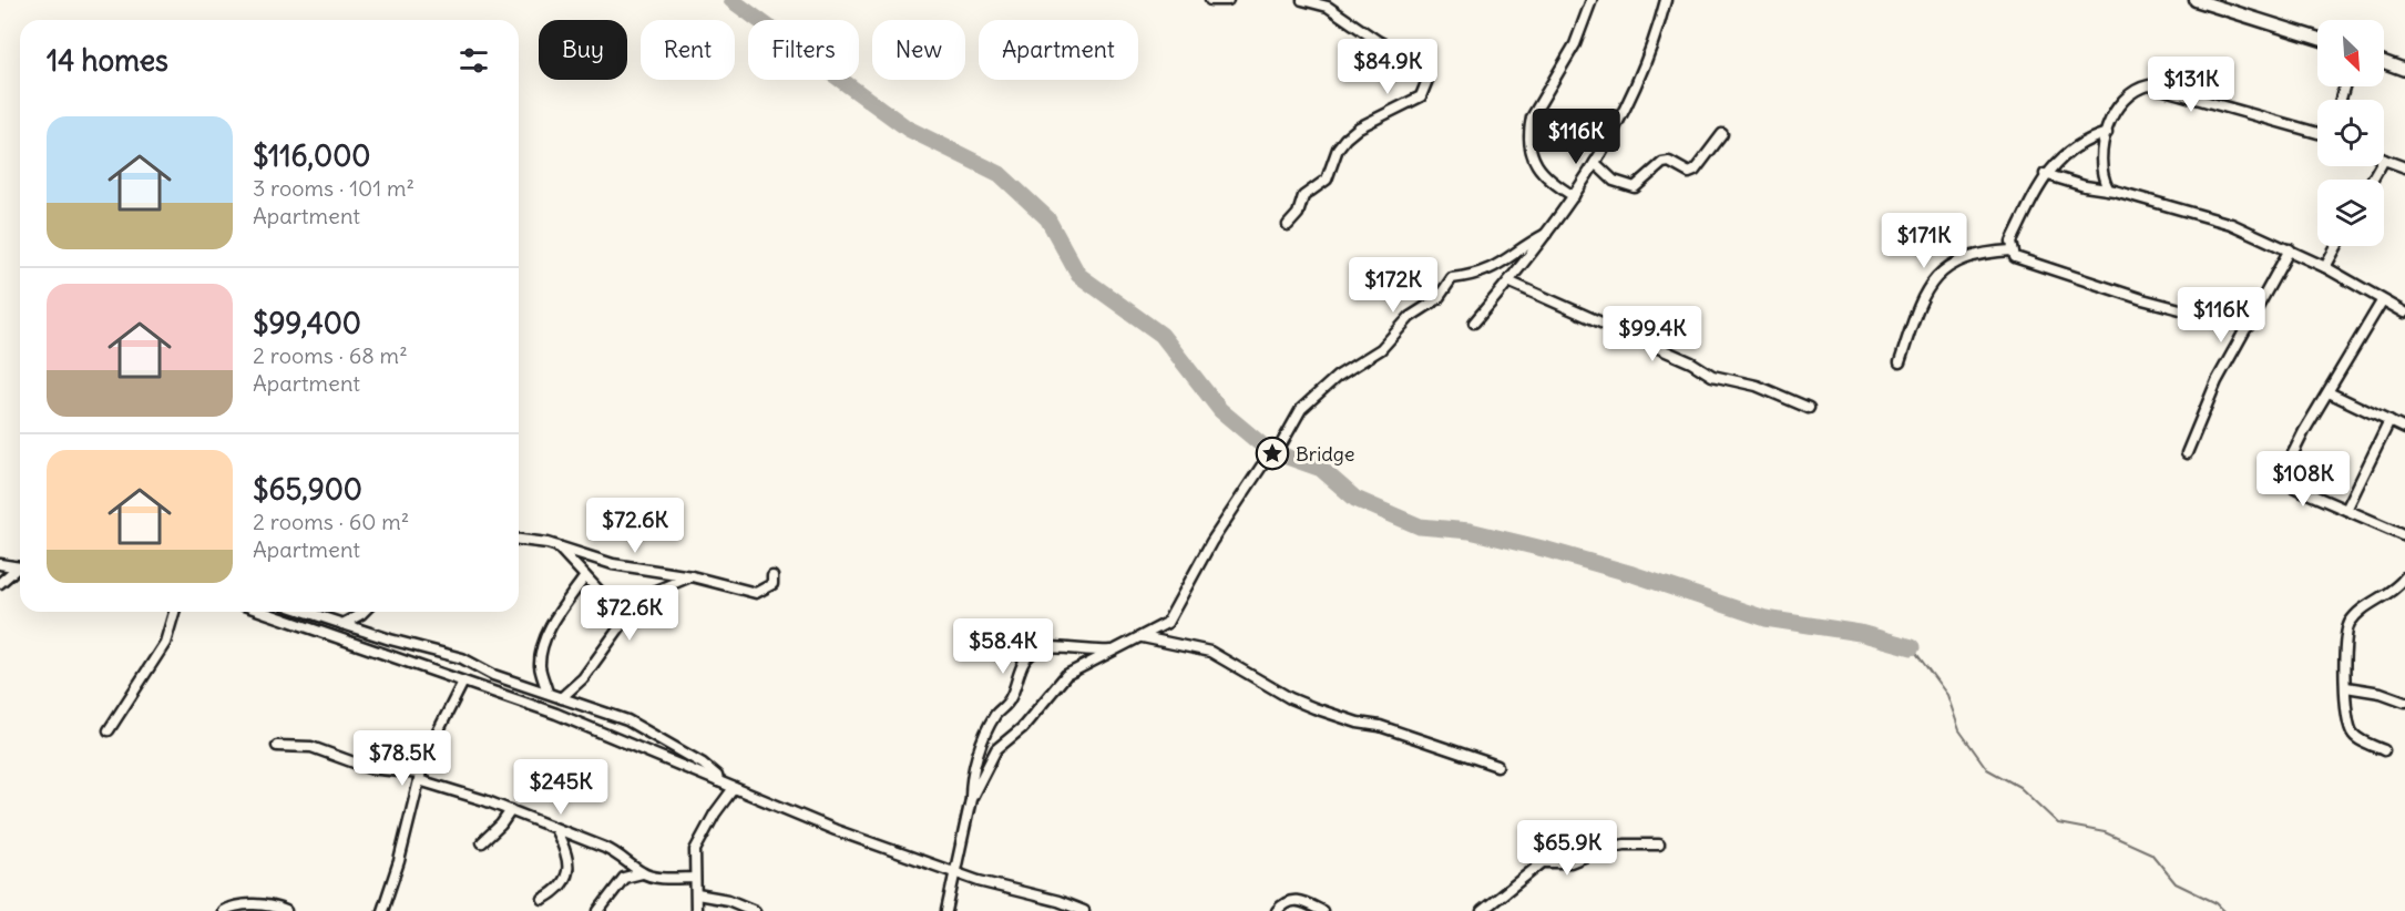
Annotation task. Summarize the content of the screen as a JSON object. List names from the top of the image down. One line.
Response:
{"places":{"place":["Bridge"]},"north":"bottom right","page":{"chip":["Buy","Rent","Filters","New","Apartment"],"heading":"14 homes","price":["$84.9K","$131K","$116K","$171K","$172K","$116K","$99.4K","$108K","$72.6K","$72.6K","$58.4K","$78.5K","$245K","$65.9K"],"list":[{"name":"$116,000","note":"3 rooms · 101 m² · Apartment"},{"name":"$99,400","note":"2 rooms · 68 m² · Apartment"},{"name":"$65,900","note":"2 rooms · 60 m² · Apartment"}]}}
